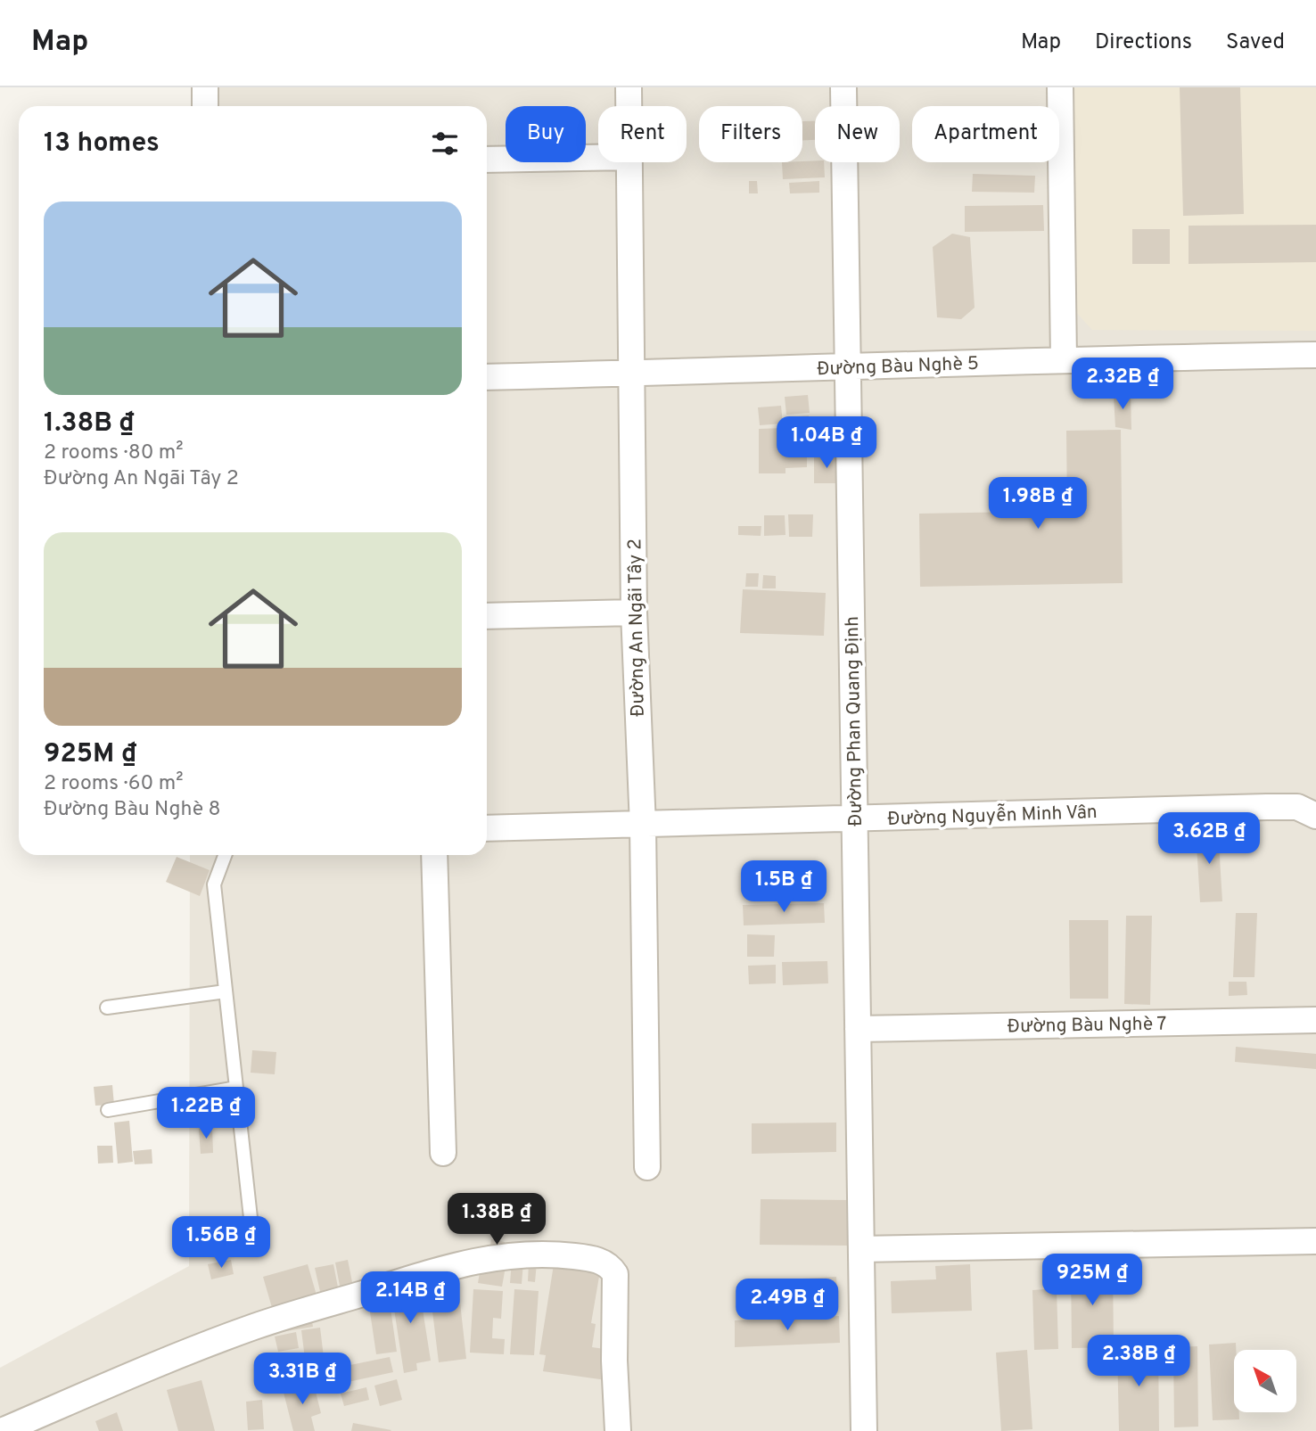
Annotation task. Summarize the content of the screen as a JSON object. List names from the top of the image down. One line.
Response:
{"streets":{"street":["Đường Bàu Nghè 5","Đường An Ngãi Tây 2","Đường Phan Quang Định","Đường Nguyễn Minh Vân","Đường Bàu Nghè 7"]},"crossings":[["Đường Bàu Nghè 5","Đường An Ngãi Tây 2"],["Đường Bàu Nghè 5","Đường Phan Quang Định"],["Đường An Ngãi Tây 2","Đường Nguyễn Minh Vân"],["Đường Phan Quang Định","Đường Nguyễn Minh Vân"],["Đường Phan Quang Định","Đường Bàu Nghè 7"]],"north":"top left","page":{"header":"Map","nav":["Map","Directions","Saved"],"chip":["Buy","Rent","Filters","New","Apartment"],"heading":"13 homes","list":[{"name":"1.38B ₫","note":"2 rooms · 80 m² · Đường An Ngãi Tây 2"},{"name":"925M ₫","note":"2 rooms · 60 m² · Đường Bàu Nghè 8"}],"price":["2.32B ₫","1.04B ₫","1.98B ₫","3.62B ₫","1.5B ₫","1.22B ₫","1.38B ₫","1.56B ₫","925M ₫","2.14B ₫","2.49B ₫","2.38B ₫","3.31B ₫"]}}
